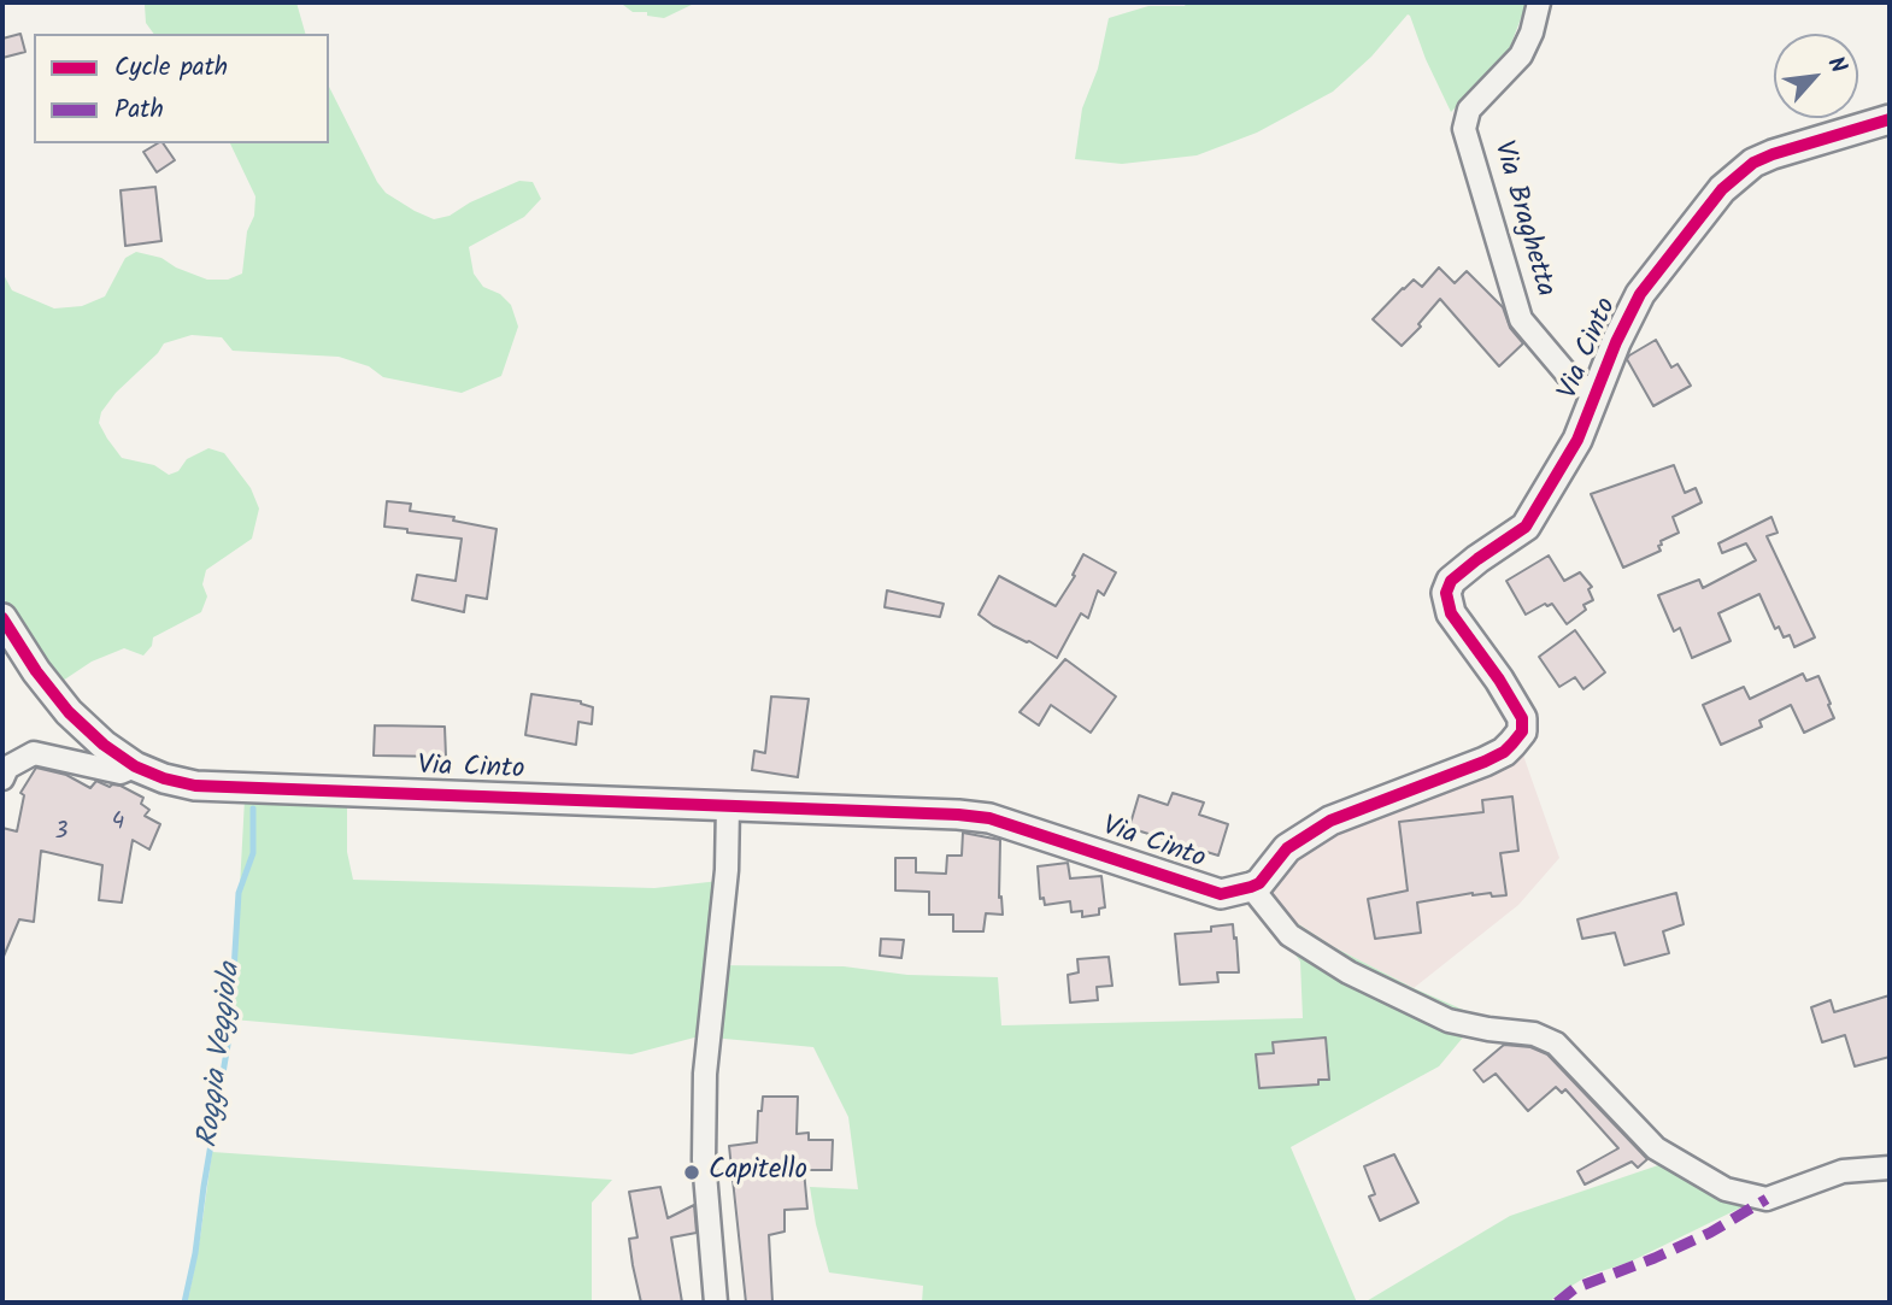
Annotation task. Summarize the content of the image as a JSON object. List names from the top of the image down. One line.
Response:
{"streets":{"street":["Via Braghetta","Via Cinto"]},"crossings":[["Via Braghetta","Via Cinto"]],"water":["Roggia Veggiola"],"places":["Capitello"],"house_numbers":["4","3"],"legend":["Cycle path","Path"],"north":"top right"}
